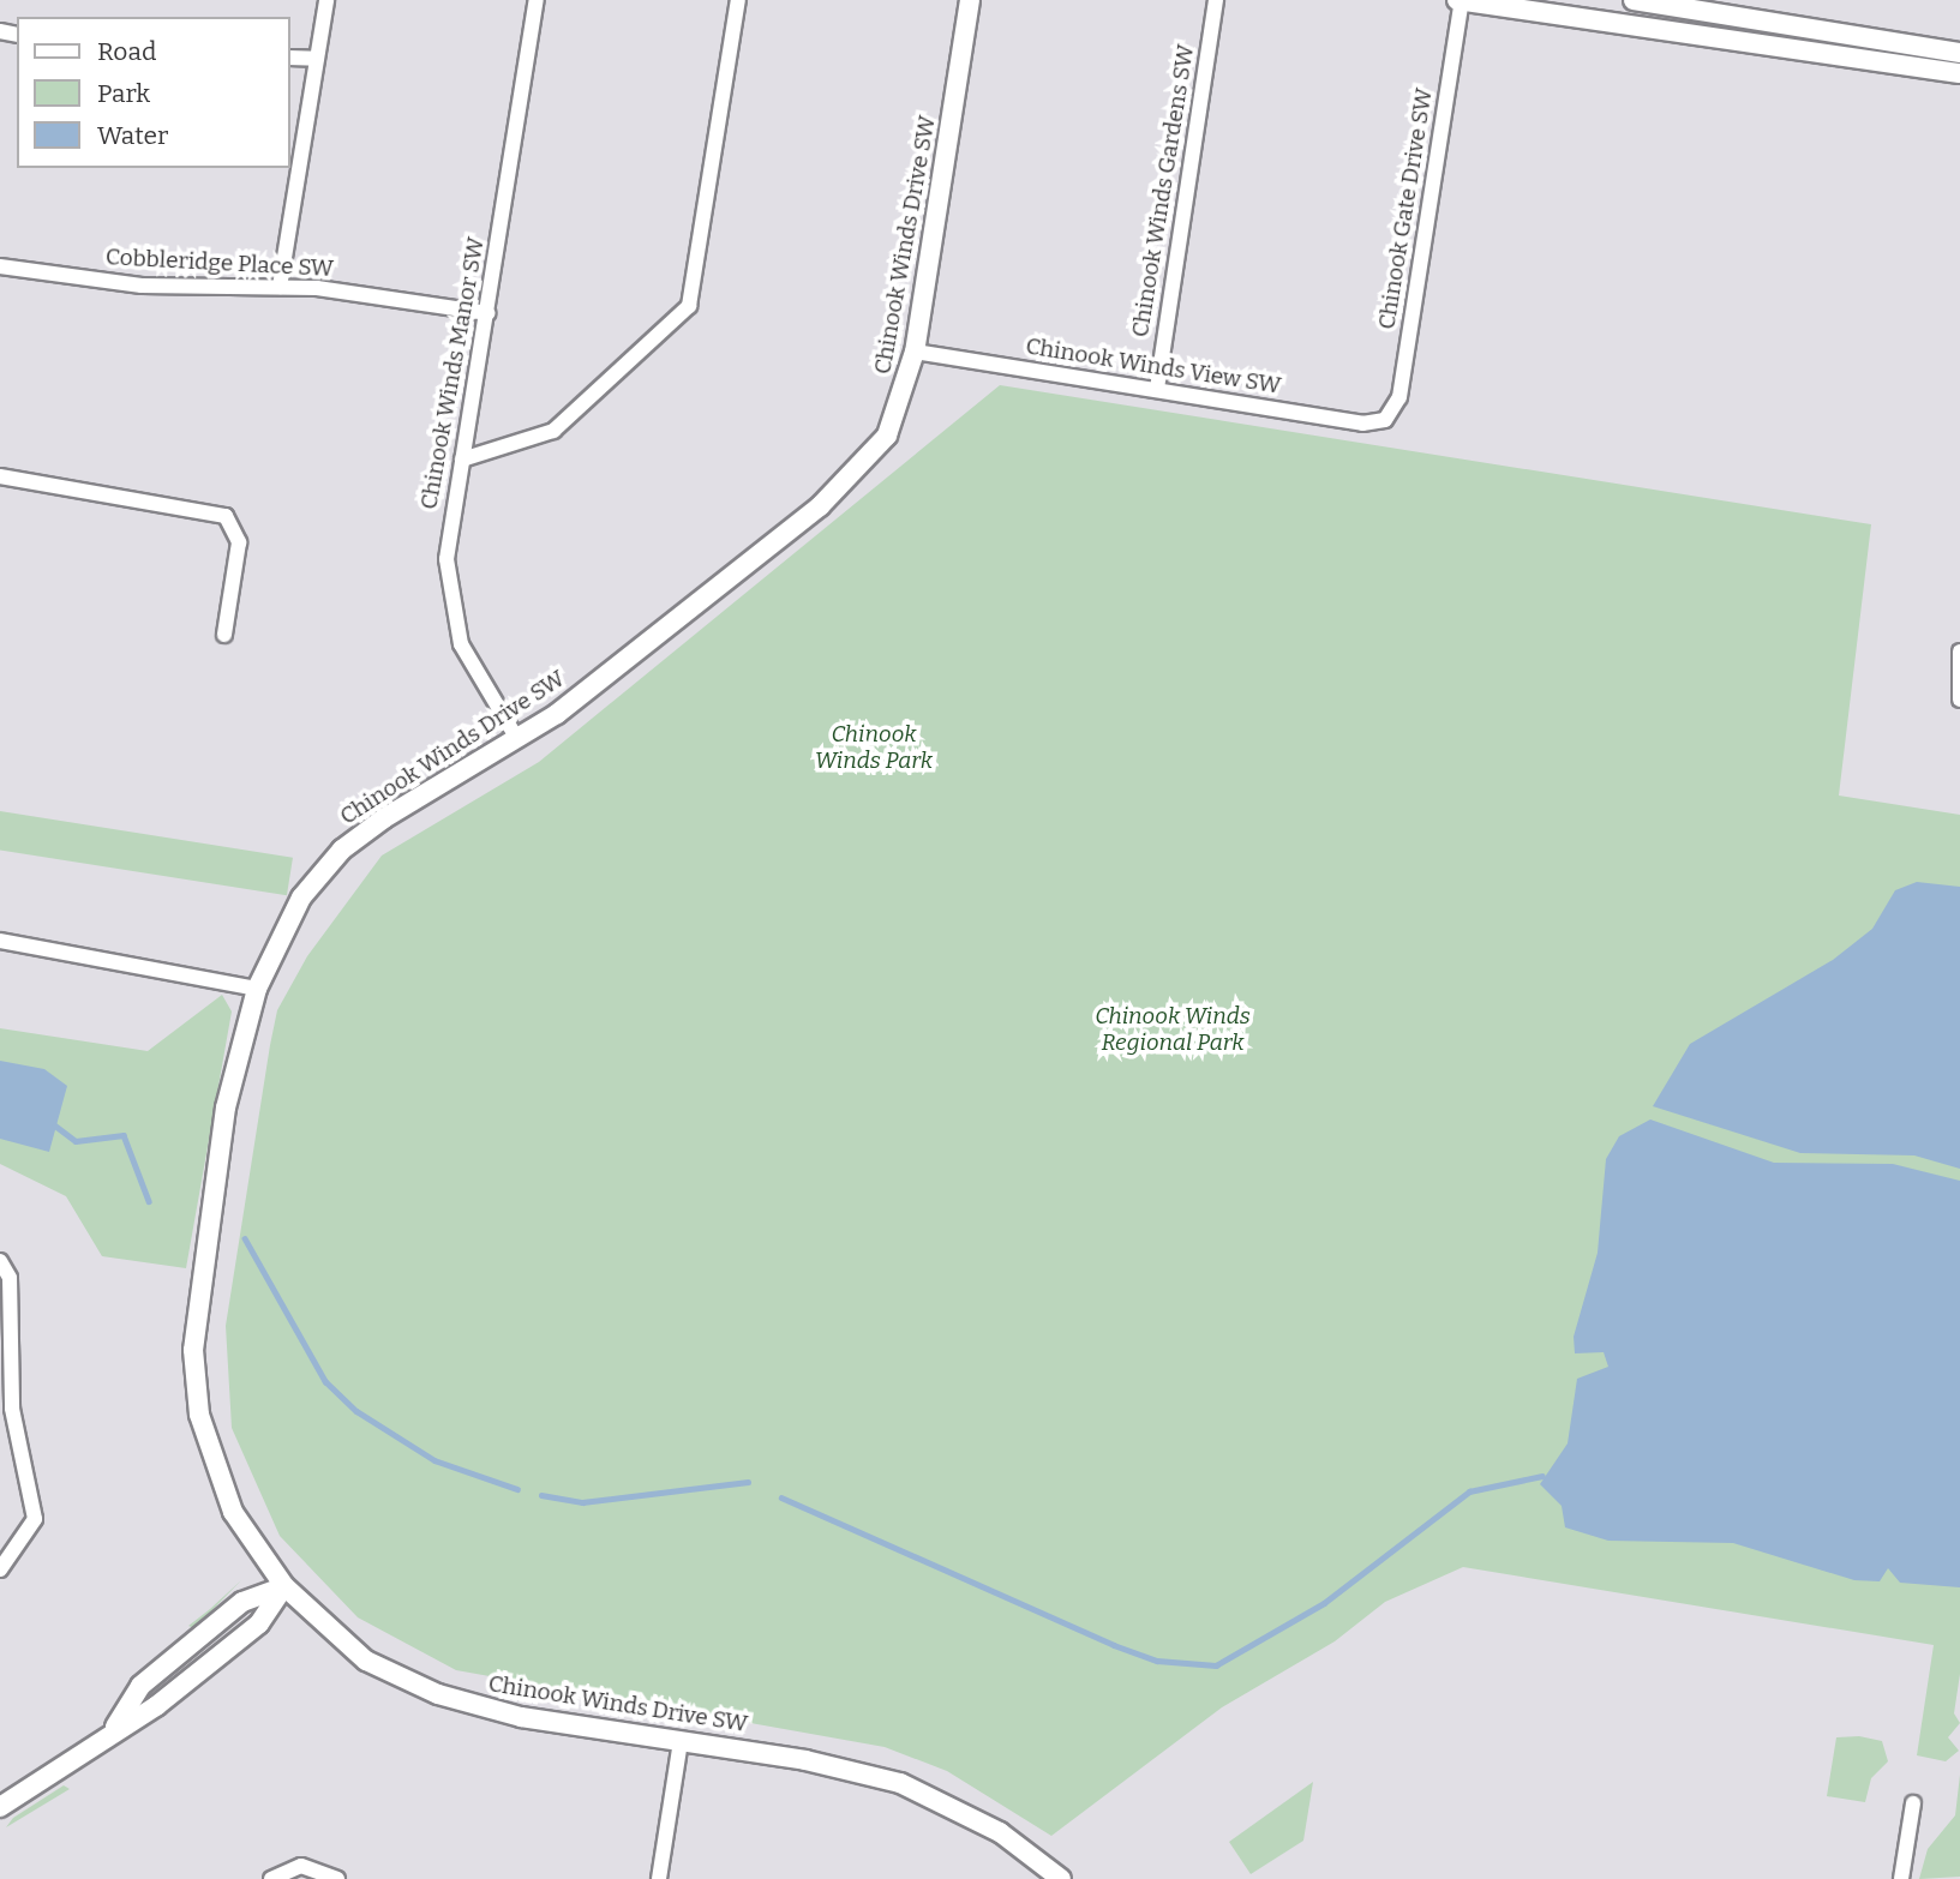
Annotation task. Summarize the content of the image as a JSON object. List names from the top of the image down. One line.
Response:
{"streets":{"street":["Chinook Winds Gardens SW","Chinook Gate Drive SW","Chinook Winds Drive SW","Cobbleridge Place SW","Chinook Winds View SW","Chinook Winds Manor SW"]},"crossings":[["Chinook Winds Gardens SW","Chinook Winds View SW"],["Chinook Gate Drive SW","Chinook Winds View SW"],["Chinook Winds Drive SW","Chinook Winds View SW"],["Chinook Winds Drive SW","Chinook Winds Manor SW"],["Cobbleridge Place SW","Chinook Winds Manor SW"]],"parks":["Chinook Winds Park","Chinook Winds Regional Park"],"legend":["Road","Park","Water"]}
